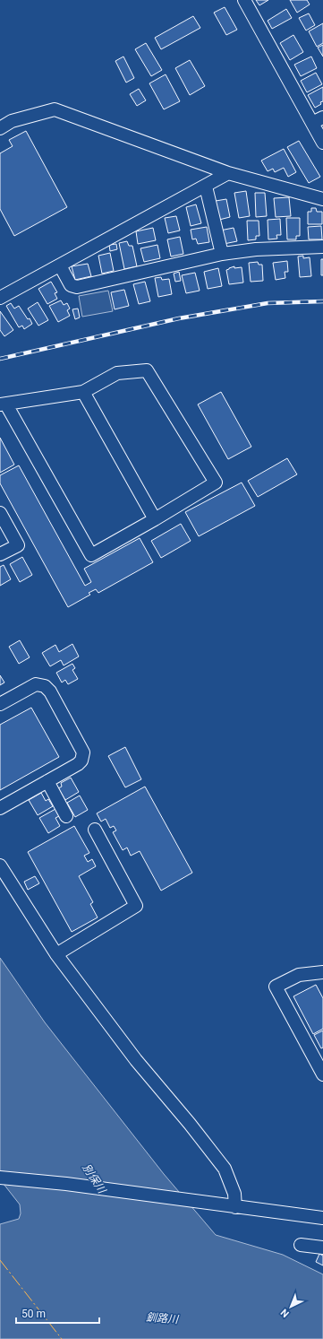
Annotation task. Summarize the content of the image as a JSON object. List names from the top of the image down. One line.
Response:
{"water":["別保川","釧路川"],"scale_bar":"50 m","north":"bottom left"}
